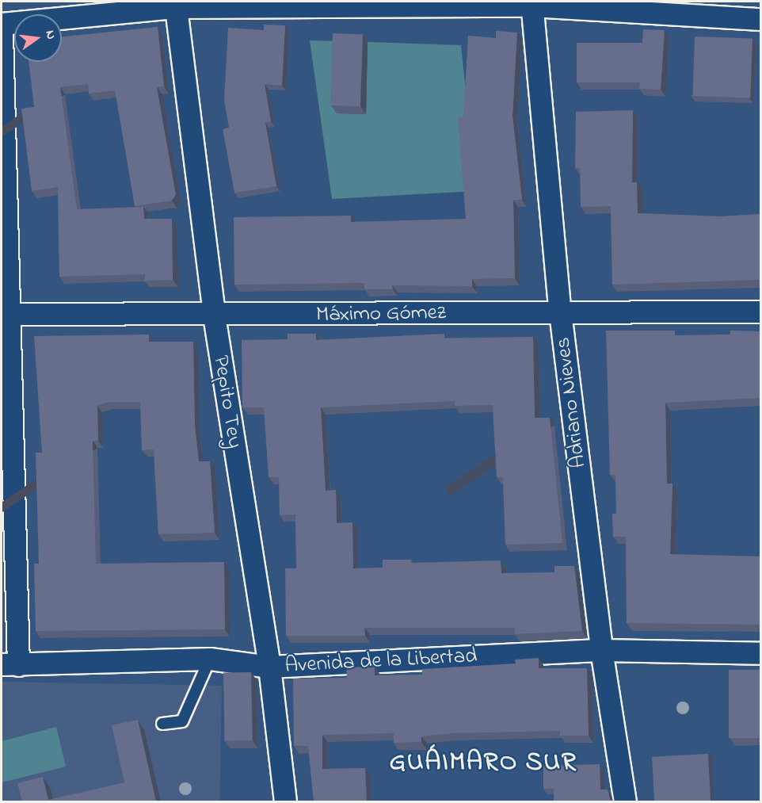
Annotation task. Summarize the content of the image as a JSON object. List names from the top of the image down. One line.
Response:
{"streets":{"street":["Máximo Gómez","Pepito Tey","Adriano Nieves","Avenida de la Libertad"]},"crossings":[["Máximo Gómez","Pepito Tey"],["Máximo Gómez","Adriano Nieves"],["Pepito Tey","Avenida de la Libertad"],["Adriano Nieves","Avenida de la Libertad"]],"districts":["GUÁIMARO SUR"],"north":"right"}
